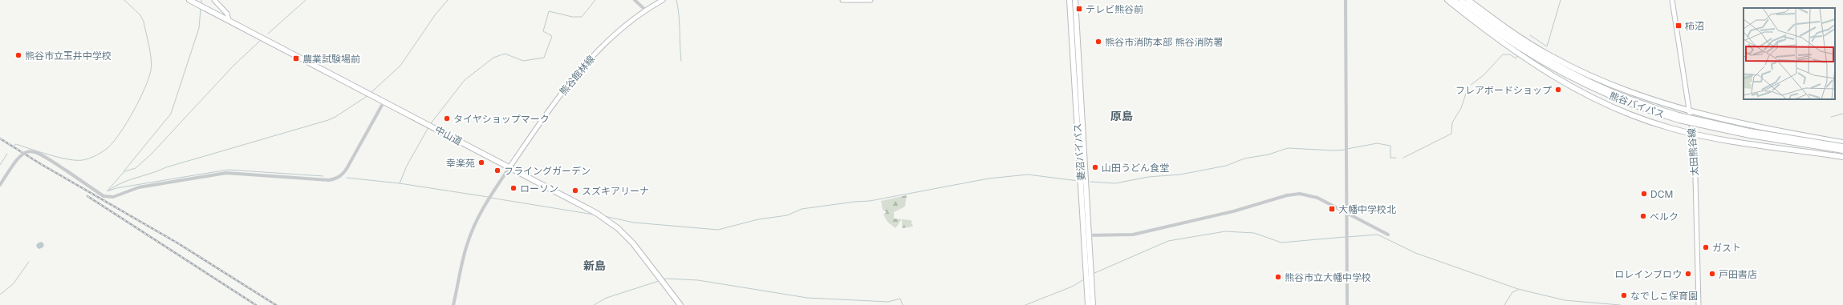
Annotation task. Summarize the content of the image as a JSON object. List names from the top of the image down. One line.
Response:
{"streets":{"highway":["熊谷バイパス","中山道","妻沼バイパス"],"main road":["熊谷館林線","太田熊谷線"]},"crossings":[["熊谷館林線","中山道"]],"districts":["原島","新島"],"places":{"transit":["テレビ熊谷前","柿沼","農業試験場前","大幡中学校北"],"other":["熊谷市消防本部 熊谷消防署","熊谷市立玉井中学校","フレアボードショップ","タイヤショップマーク","幸楽苑","山田うどん食堂","フライングガーデン","ローソン","スズキアリーナ","DCM","ベルク","ガスト","ロレインブロウ","戸田書店","熊谷市立大幡中学校","なでしこ保育園"]}}
